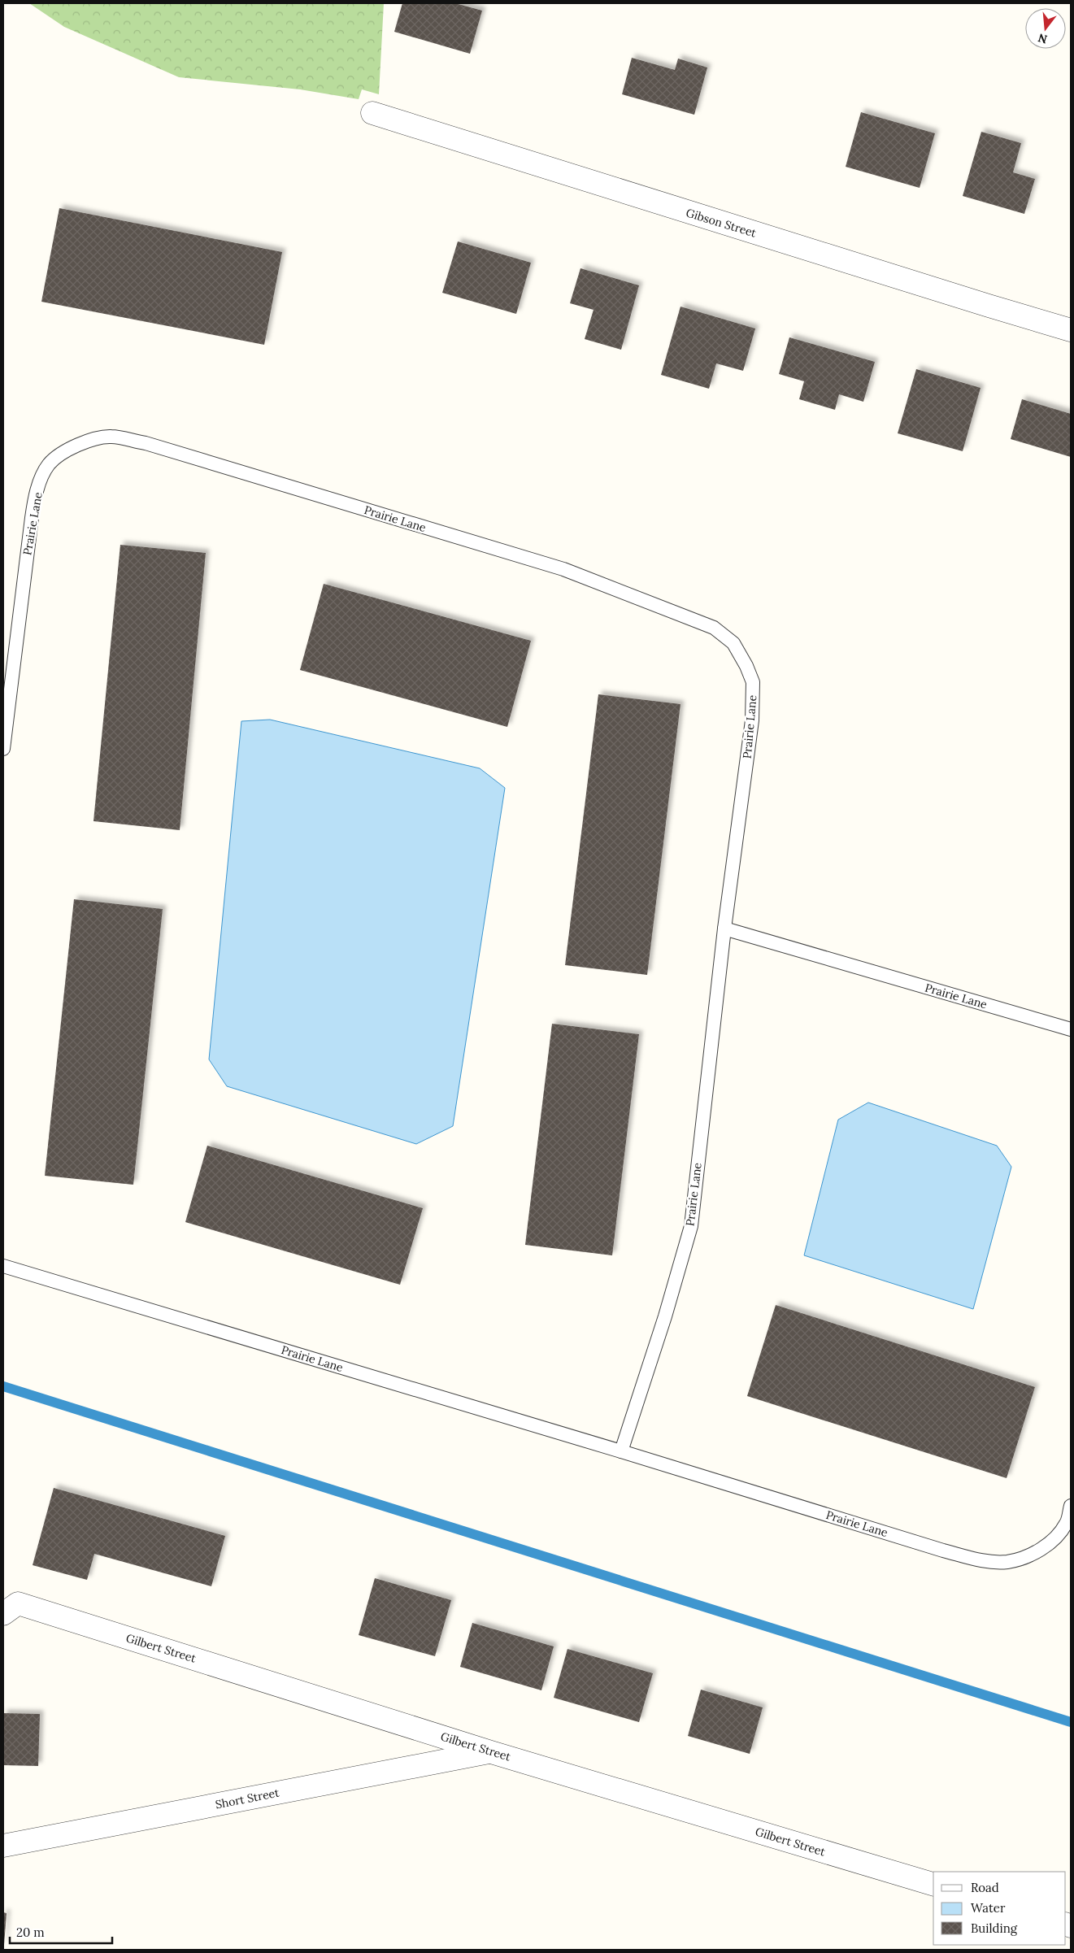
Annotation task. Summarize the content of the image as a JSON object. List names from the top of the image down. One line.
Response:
{"streets":{"street":["Gibson Street","Gilbert Street","Short Street"],"lane":["Prairie Lane"]},"crossings":[["Gilbert Street","Short Street"]],"legend":["Road","Water","Building"],"scale_bar":"20 m","north":"bottom"}
